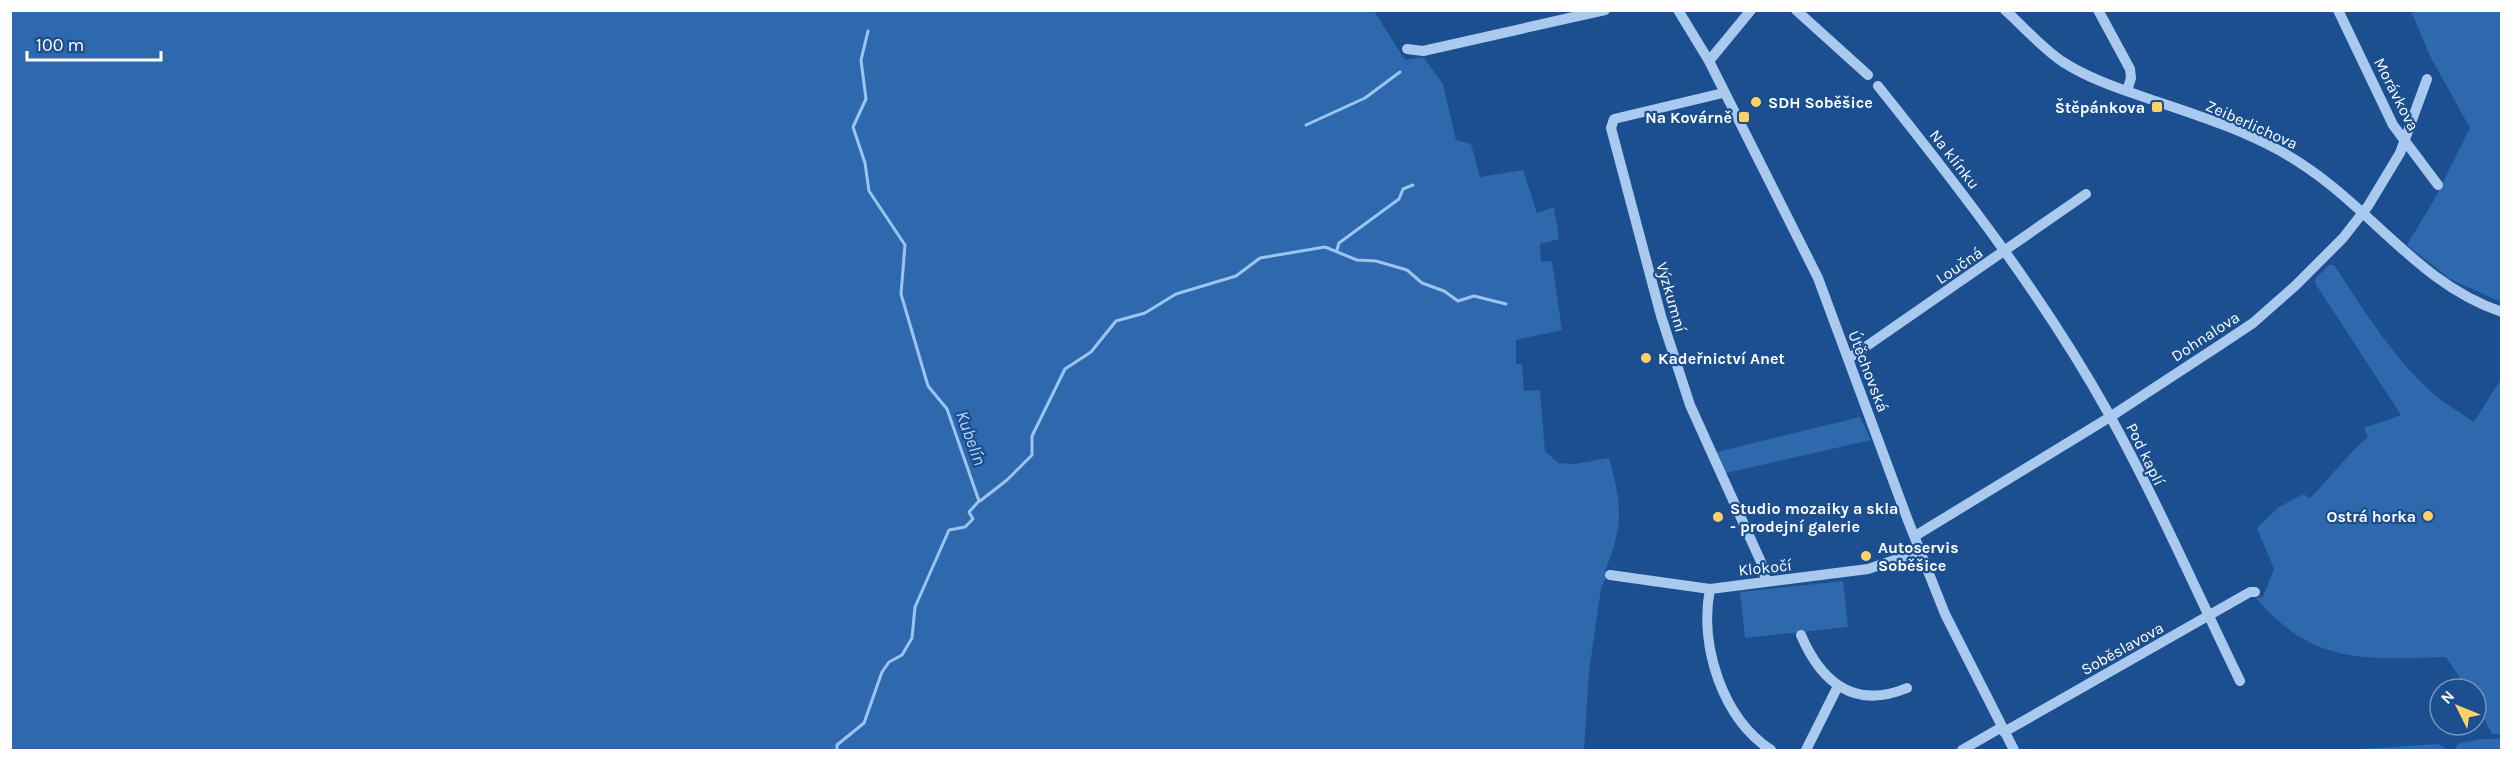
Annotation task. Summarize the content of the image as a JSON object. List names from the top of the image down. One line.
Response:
{"streets":{"street":["Morávkova","Zeiberlichova","Na klínku","Loučná","Výzkumní","Dohnalova","Útěchovská","Pod kaplí","Klokočí","Soběslavova"]},"crossings":[["Morávkova","Dohnalova"],["Zeiberlichova","Dohnalova"],["Na klínku","Loučná"],["Na klínku","Pod kaplí"],["Loučná","Útěchovská"],["Loučná","Pod kaplí"],["Výzkumní","Útěchovská"],["Výzkumní","Klokočí"],["Dohnalova","Útěchovská"],["Dohnalova","Pod kaplí"],["Útěchovská","Klokočí"],["Útěchovská","Soběslavova"],["Pod kaplí","Soběslavova"]],"water":["Kubelín"],"places":{"other":["SDH Soběšice","Kadeřnictví Anet","Ostrá horka","Studio mozaiky a skla - prodejní galerie","Autoservis Soběšice"],"transit":["Štěpánkova","Na Kovárně"]},"scale_bar":"100 m","north":"top left"}
